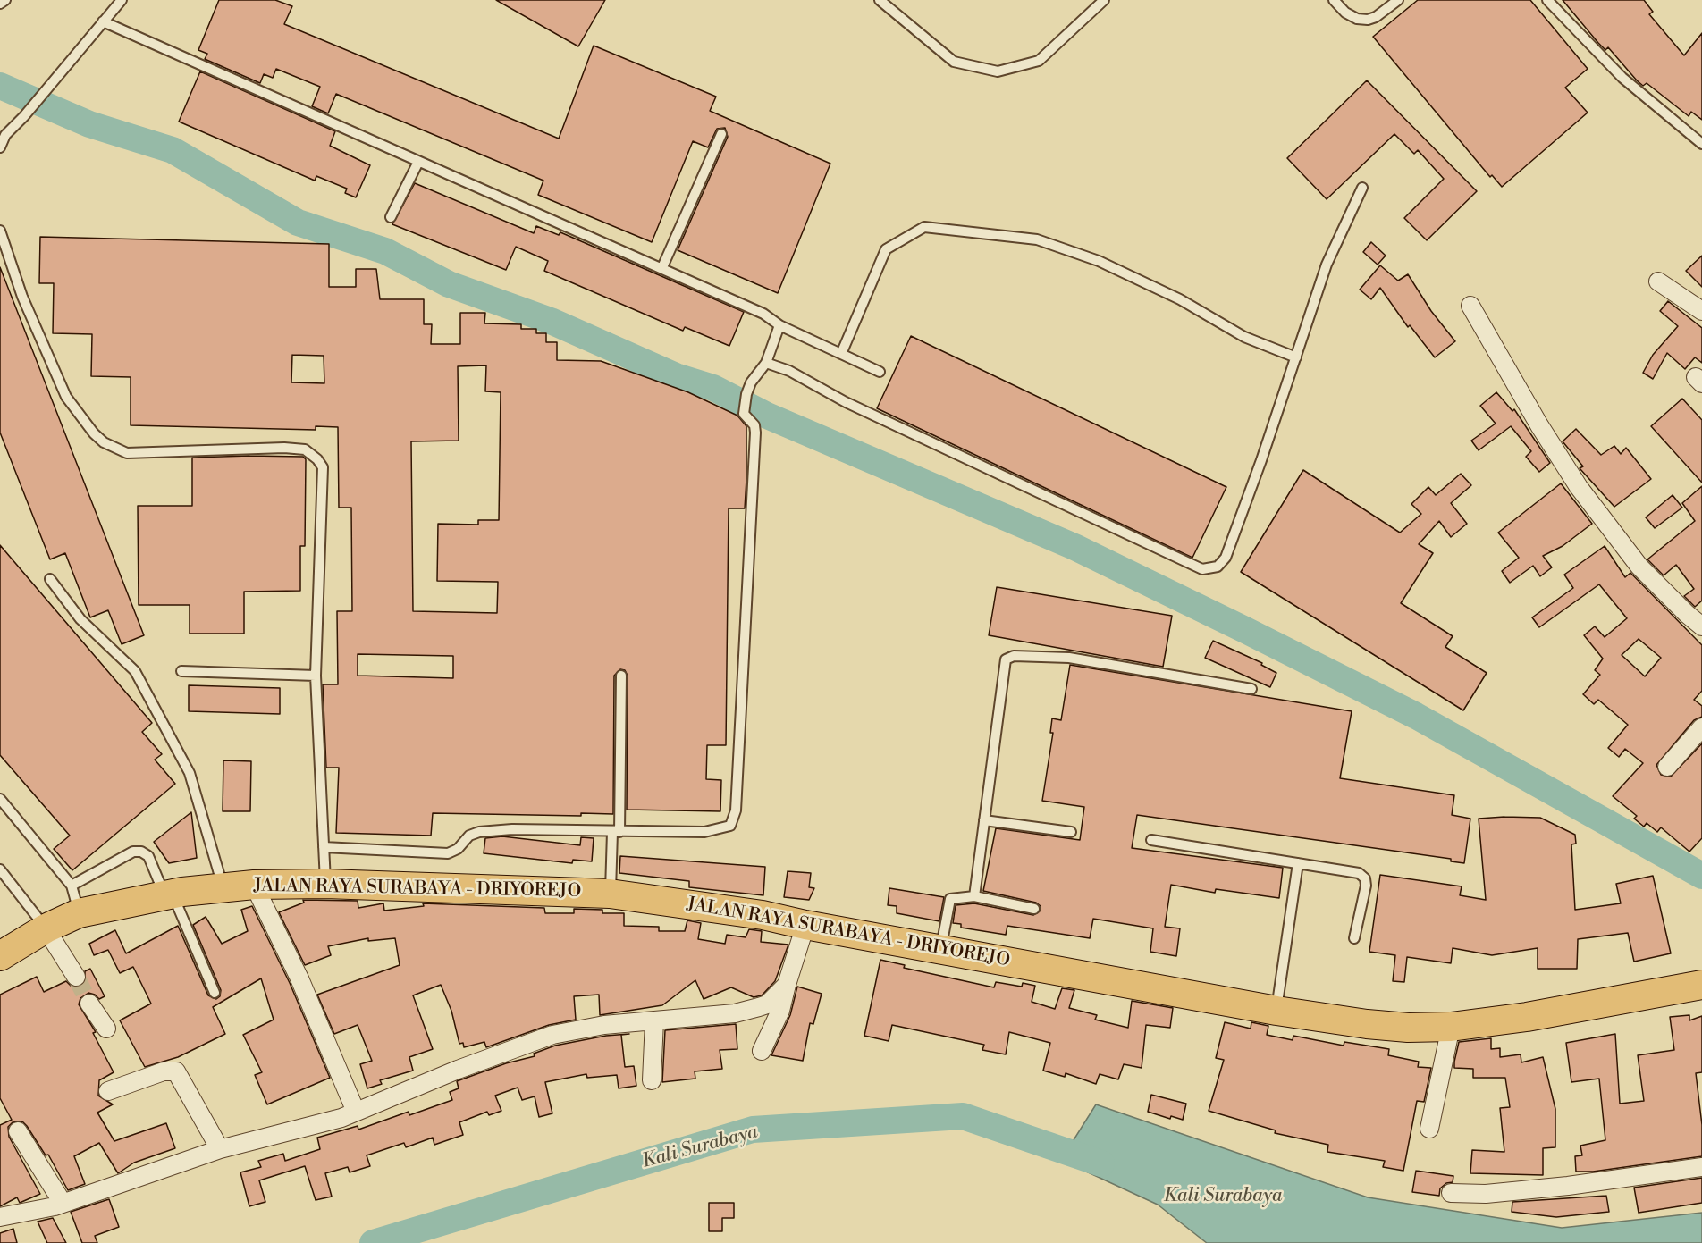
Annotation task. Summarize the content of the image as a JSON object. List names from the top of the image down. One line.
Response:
{"streets":{"main road":["JALAN RAYA SURABAYA - DRIYOREJO"]},"water":["Kali Surabaya"]}
